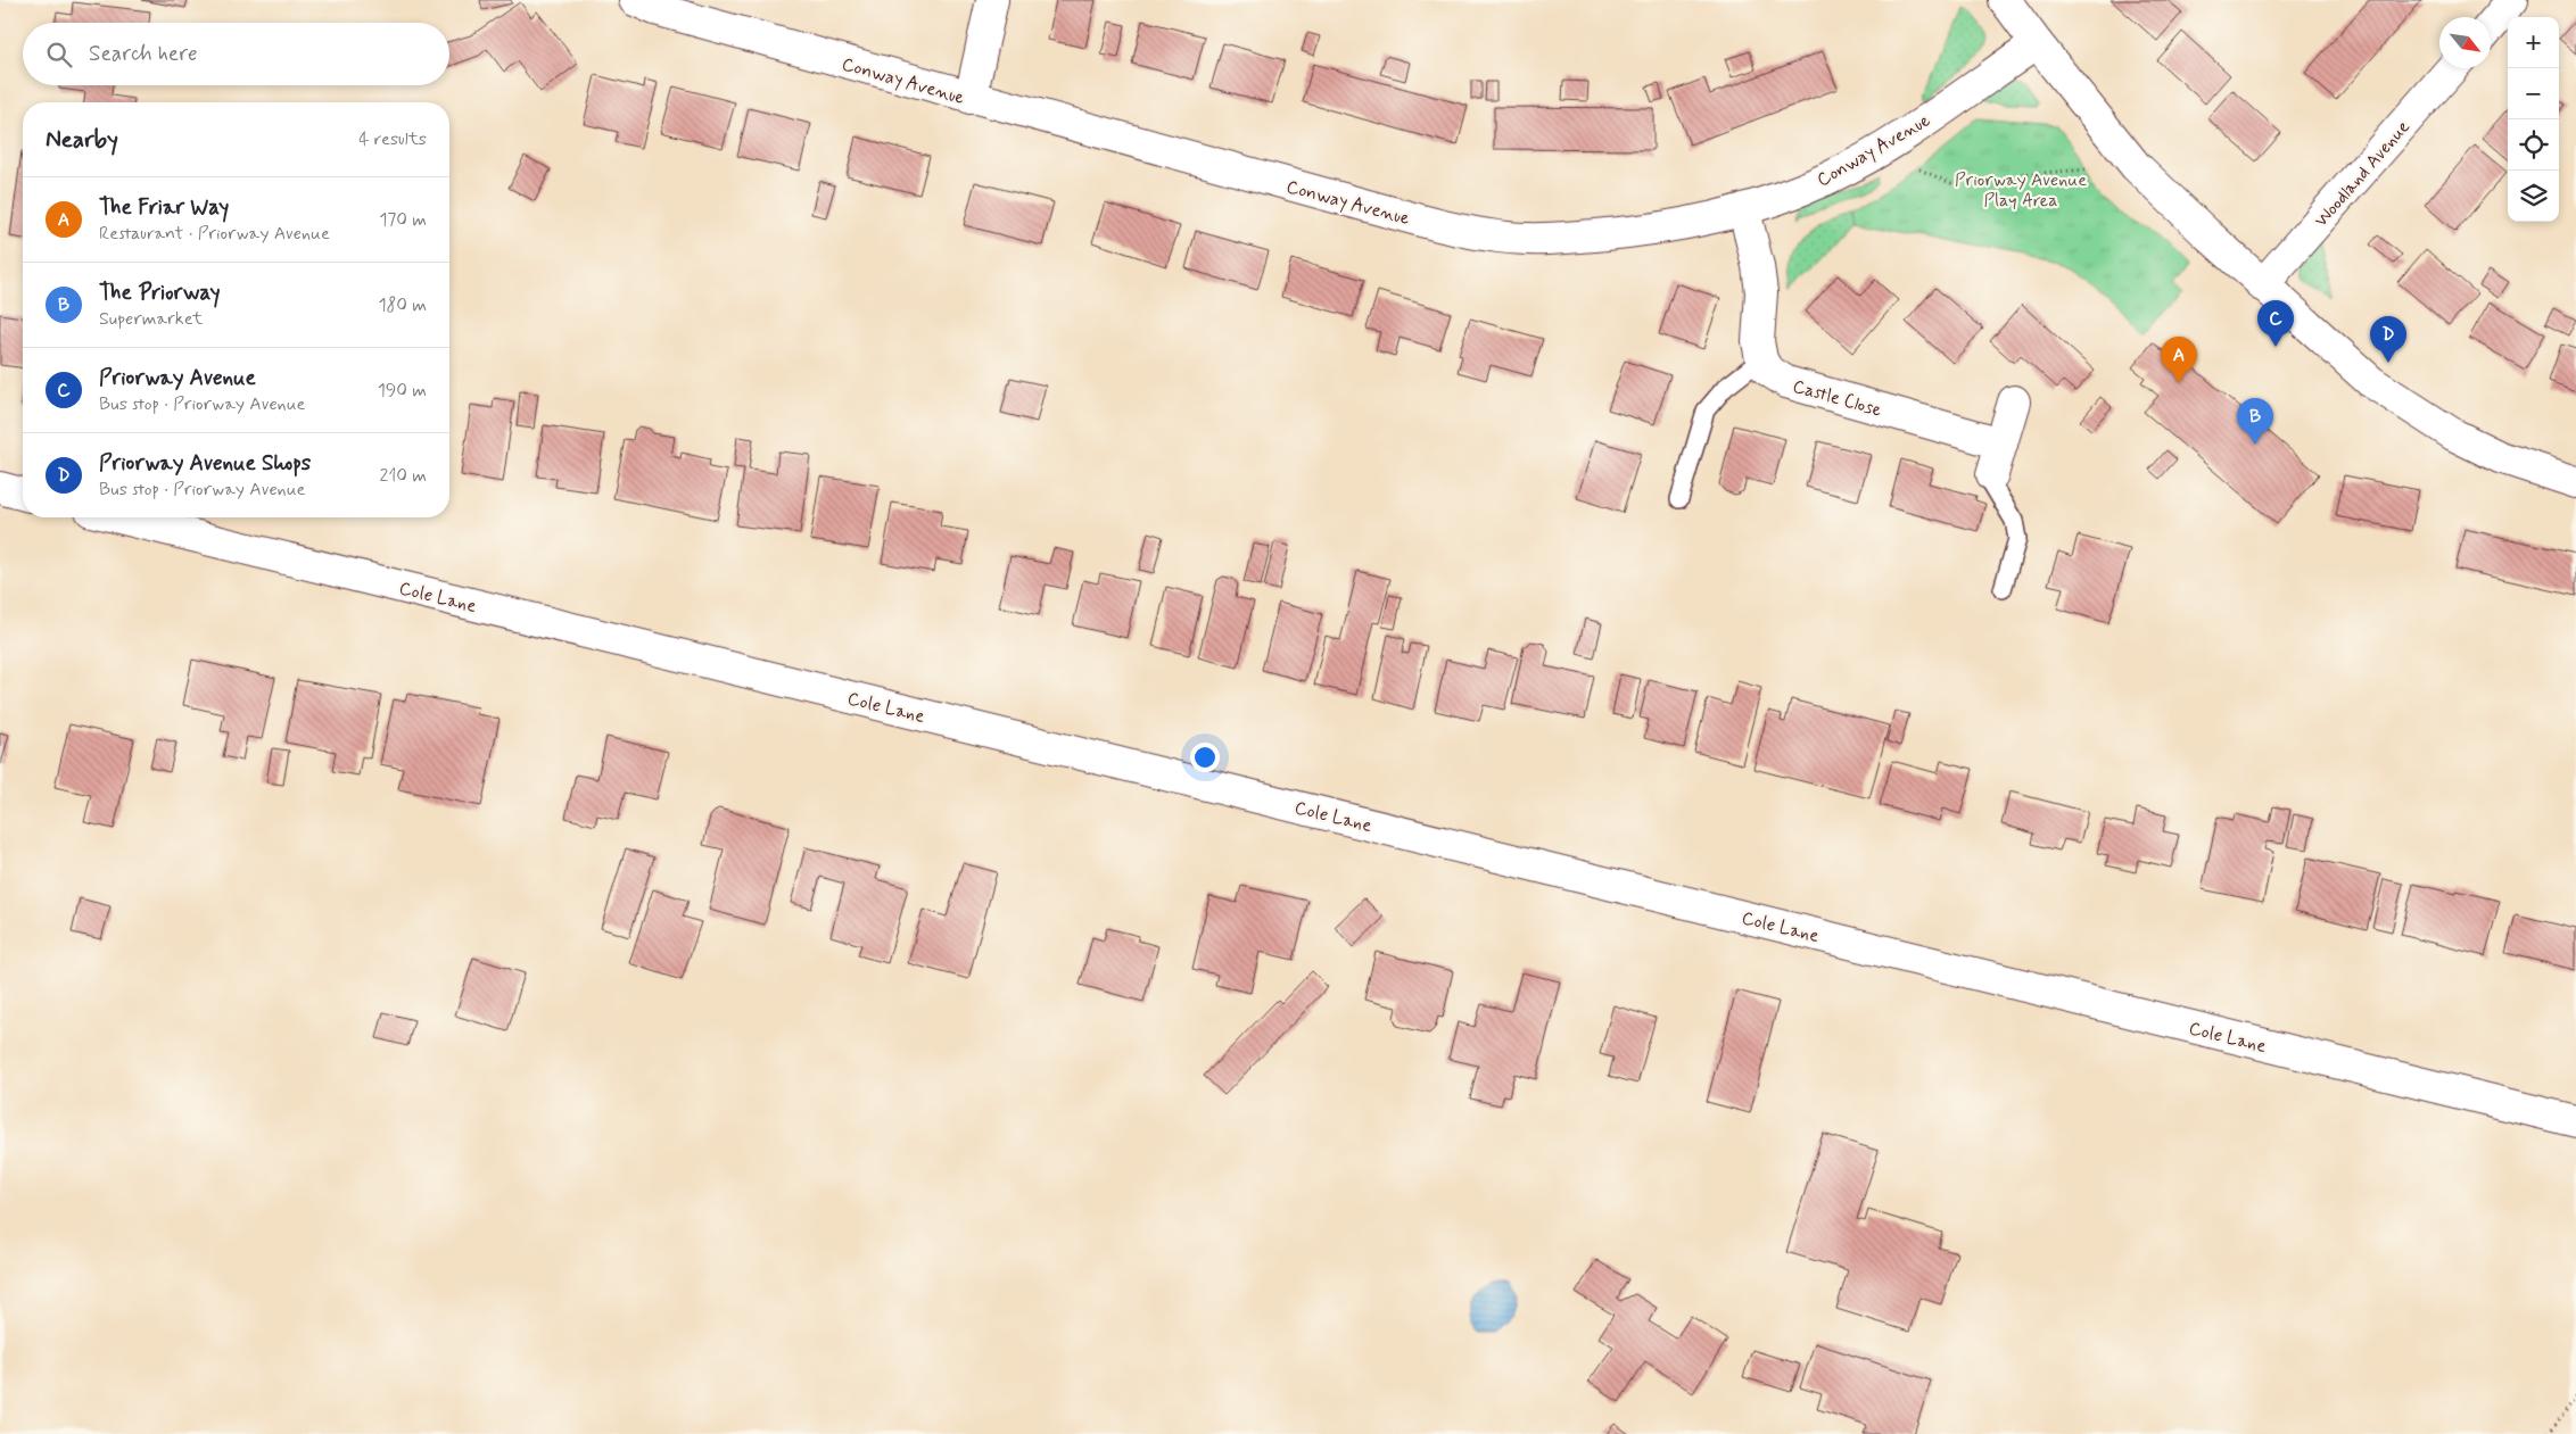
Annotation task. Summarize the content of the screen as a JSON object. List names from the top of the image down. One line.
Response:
{"streets":{"street":["Conway Avenue","Woodland Avenue","Castle Close","Cole Lane"]},"parks":["Priorway Avenue Play Area"],"north":"bottom right","page":{"map_buttons":["+","−"],"search":"Search here","heading":["Nearby","4 results"],"list":[{"mark":"A","name":"The Friar Way","note":"Restaurant · Priorway Avenue","value":"170 m"},{"mark":"B","name":"The Priorway","note":"Supermarket","value":"180 m"},{"mark":"C","name":"Priorway Avenue","note":"Bus stop · Priorway Avenue","value":"190 m"},{"mark":"D","name":"Priorway Avenue Shops","note":"Bus stop · Priorway Avenue","value":"210 m"}],"pins":["C","D","A","B"]}}
